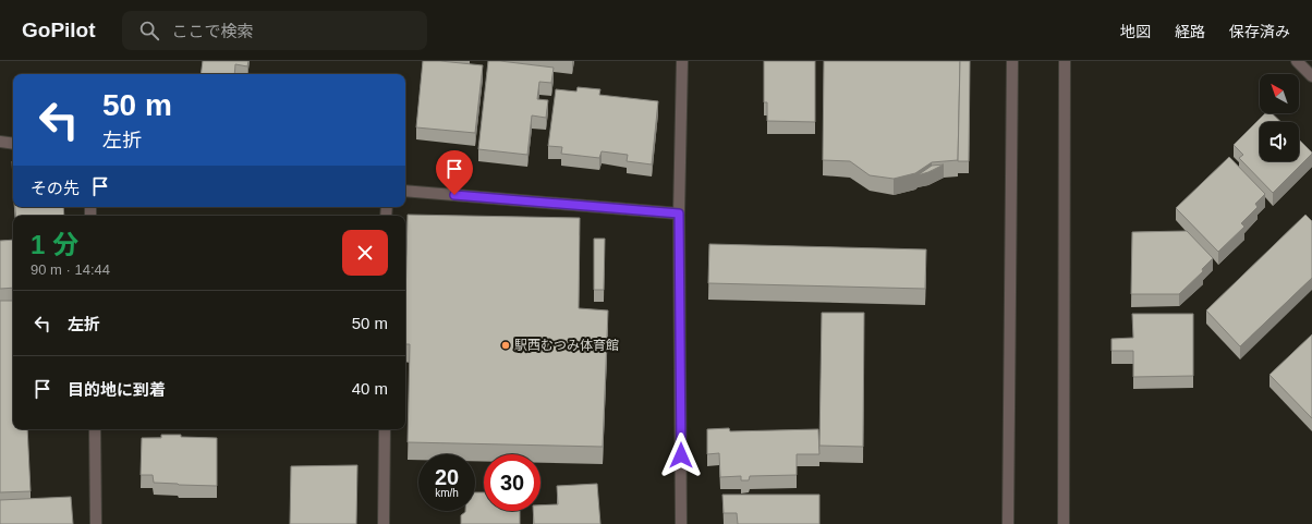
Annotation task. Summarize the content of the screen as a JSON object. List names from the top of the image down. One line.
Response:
{"places":["駅西むつみ体育館"],"north":"top left","page":{"header":"GoPilot","search":"ここで検索","nav":["地図","経路","保存済み"],"turn":["50 m","左折"],"then":"その先","heading":["1 分","90 m · 14:44"],"list":[{"name":"左折","value":"50 m"},{"name":"目的地に到着","value":"40 m"}],"speed":"20 km/h","limit":"30"}}
